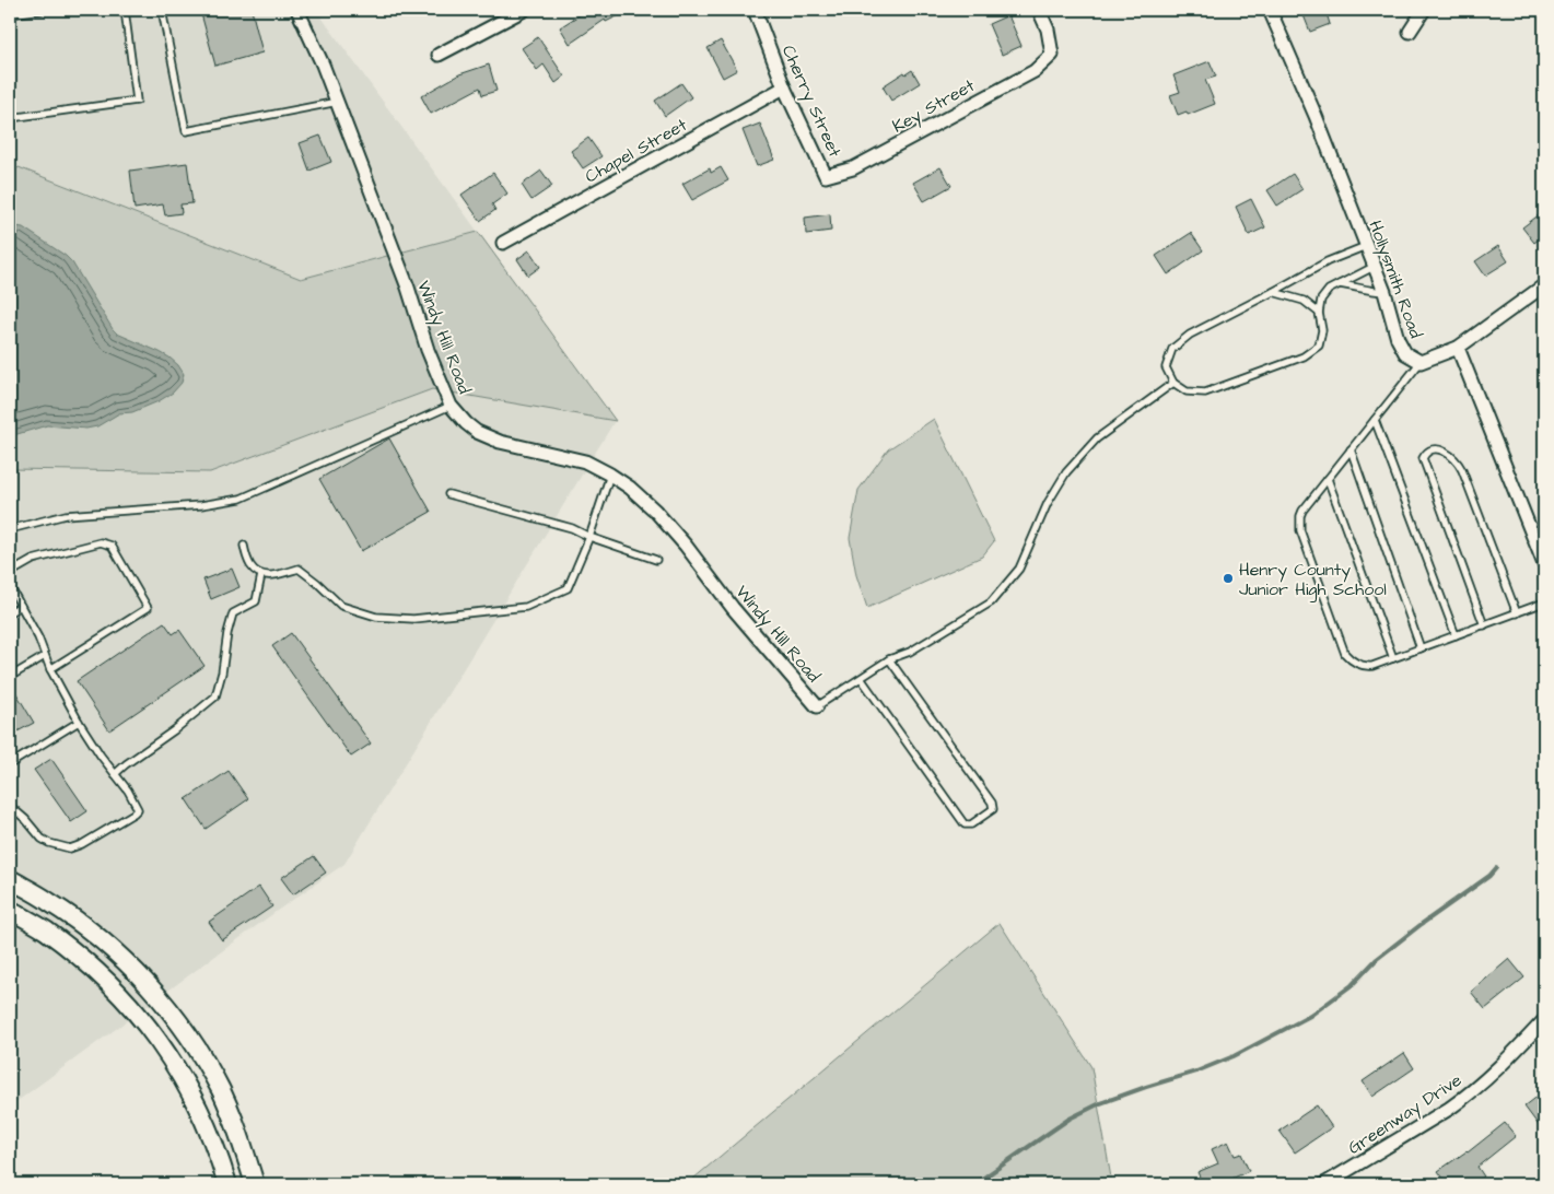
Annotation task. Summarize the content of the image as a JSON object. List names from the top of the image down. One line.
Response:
{"streets":{"street":["Cherry Street","Key Street","Chapel Street","Hollysmith Road","Windy Hill Road","Greenway Drive"]},"crossings":[["Cherry Street","Key Street"],["Cherry Street","Chapel Street"]],"places":["Henry County Junior High School"]}
